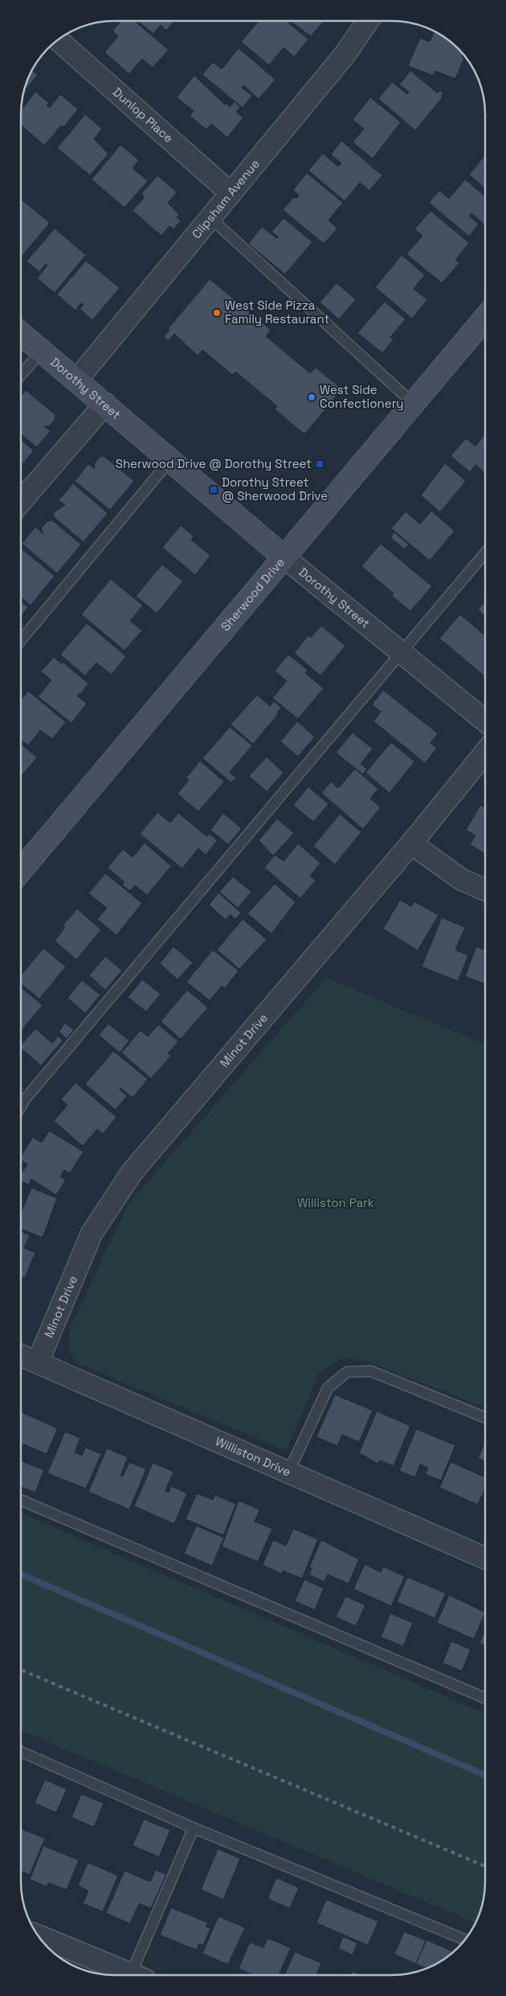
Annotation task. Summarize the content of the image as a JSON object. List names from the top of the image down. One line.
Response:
{"streets":{"street":["Dunlop Place","Clipsham Avenue","Dorothy Street","Sherwood Drive","Minot Drive","Williston Drive"]},"crossings":[["Dunlop Place","Clipsham Avenue"],["Clipsham Avenue","Dorothy Street"],["Dorothy Street","Sherwood Drive"],["Minot Drive","Williston Drive"]],"parks":["Williston Park"],"places":{"other":["West Side Pizza Family Restaurant","West Side Confectionery"],"transit":["Sherwood Drive @ Dorothy Street","Dorothy Street @ Sherwood Drive"]}}
